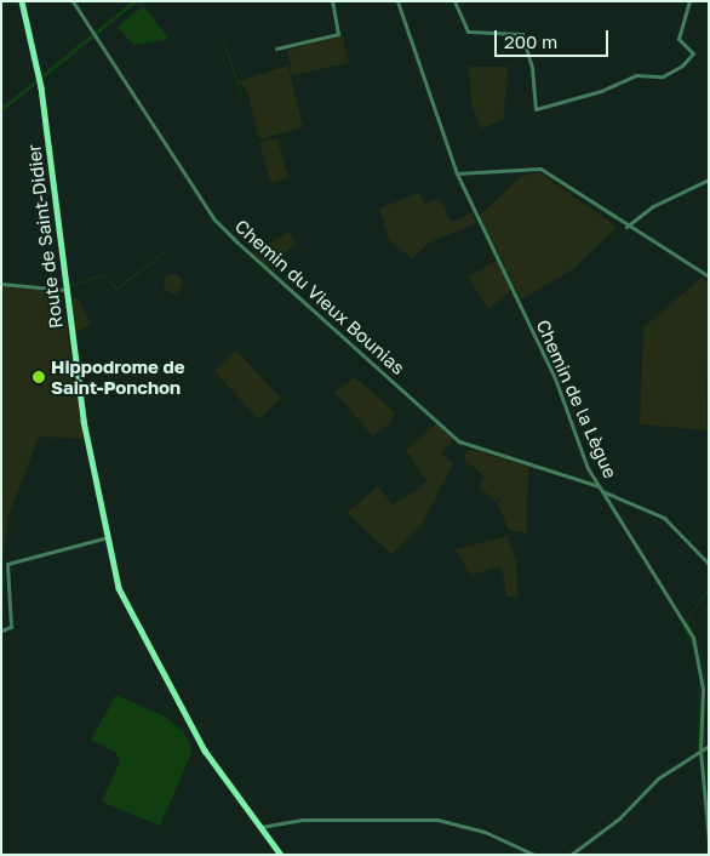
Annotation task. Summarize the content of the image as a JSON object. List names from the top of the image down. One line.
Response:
{"streets":{"main road":["Route de Saint-Didier"],"street":["Chemin du Vieux Bounias","Chemin de la Lègue"]},"crossings":[["Chemin du Vieux Bounias","Chemin de la Lègue"]],"places":["Hippodrome de Saint-Ponchon"],"scale_bar":"200 m"}
